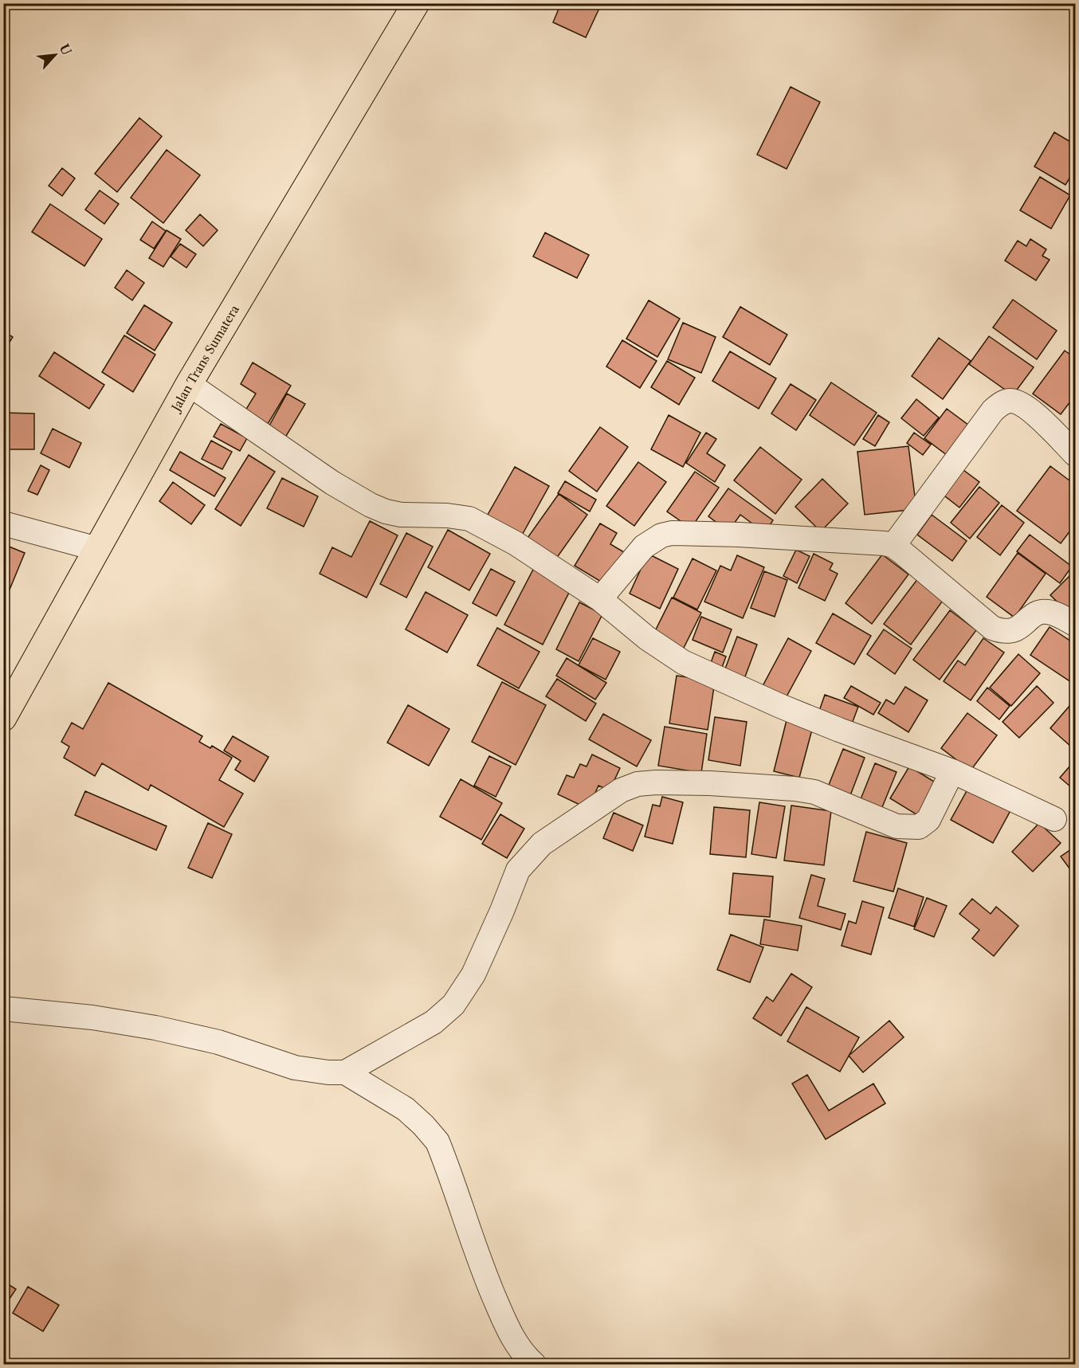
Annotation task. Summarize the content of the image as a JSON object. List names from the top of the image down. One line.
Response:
{"streets":{"highway":["Jalan Trans Sumatera"]},"north":"top right"}
